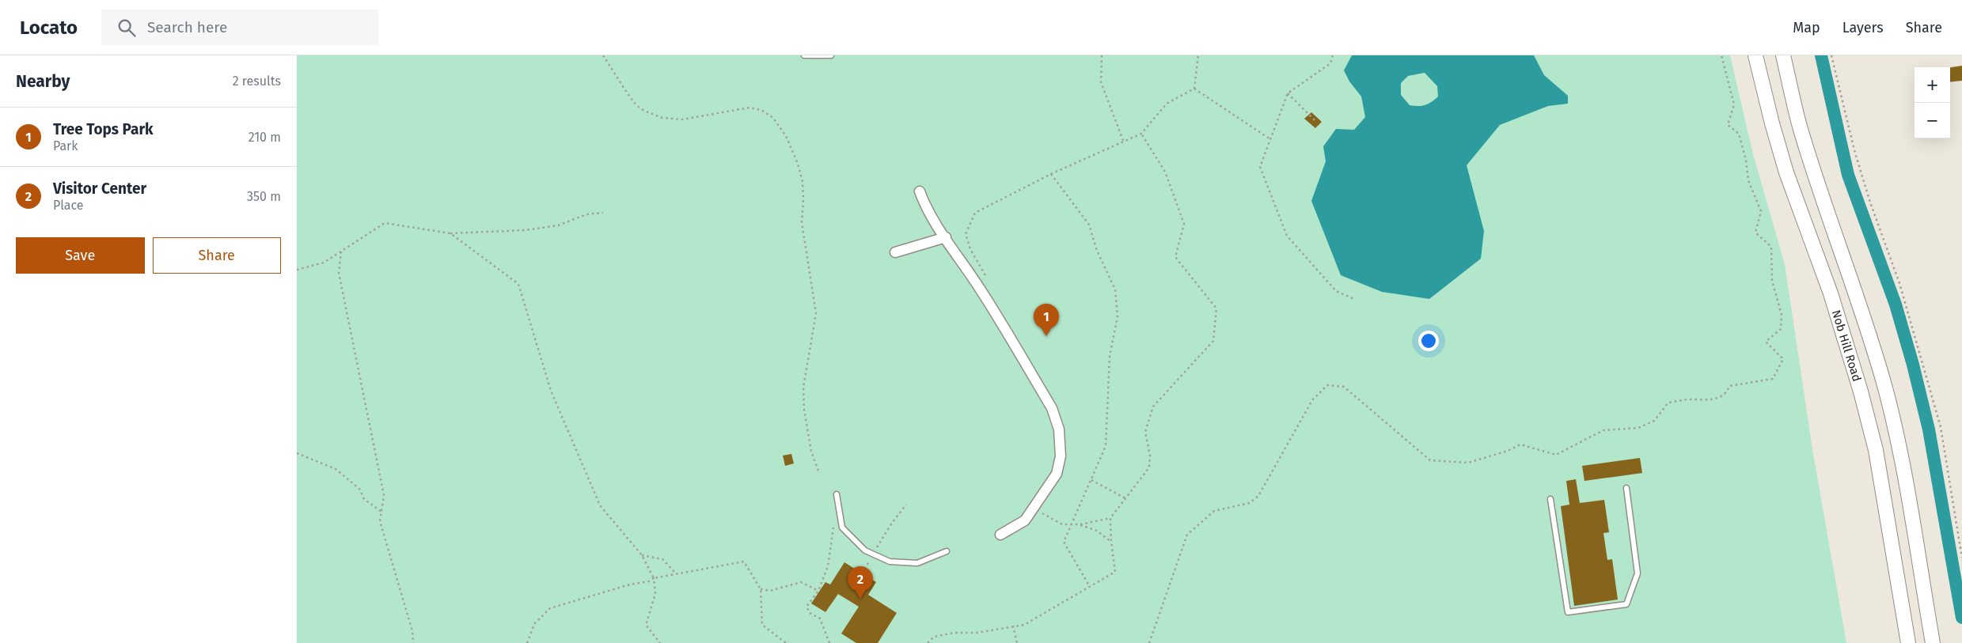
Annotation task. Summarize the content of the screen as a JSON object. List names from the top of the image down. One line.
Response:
{"streets":{"main road":["Nob Hill Road"]},"page":{"header":"Locato","search":"Search here","nav":["Map","Layers","Share"],"heading":["Nearby","2 results"],"map_buttons":["+","−"],"list":[{"mark":"1","name":"Tree Tops Park","note":"Park","value":"210 m"},{"mark":"2","name":"Visitor Center","note":"Place","value":"350 m"}],"buttons":["Save","Share"],"pins":["1","2"]}}
